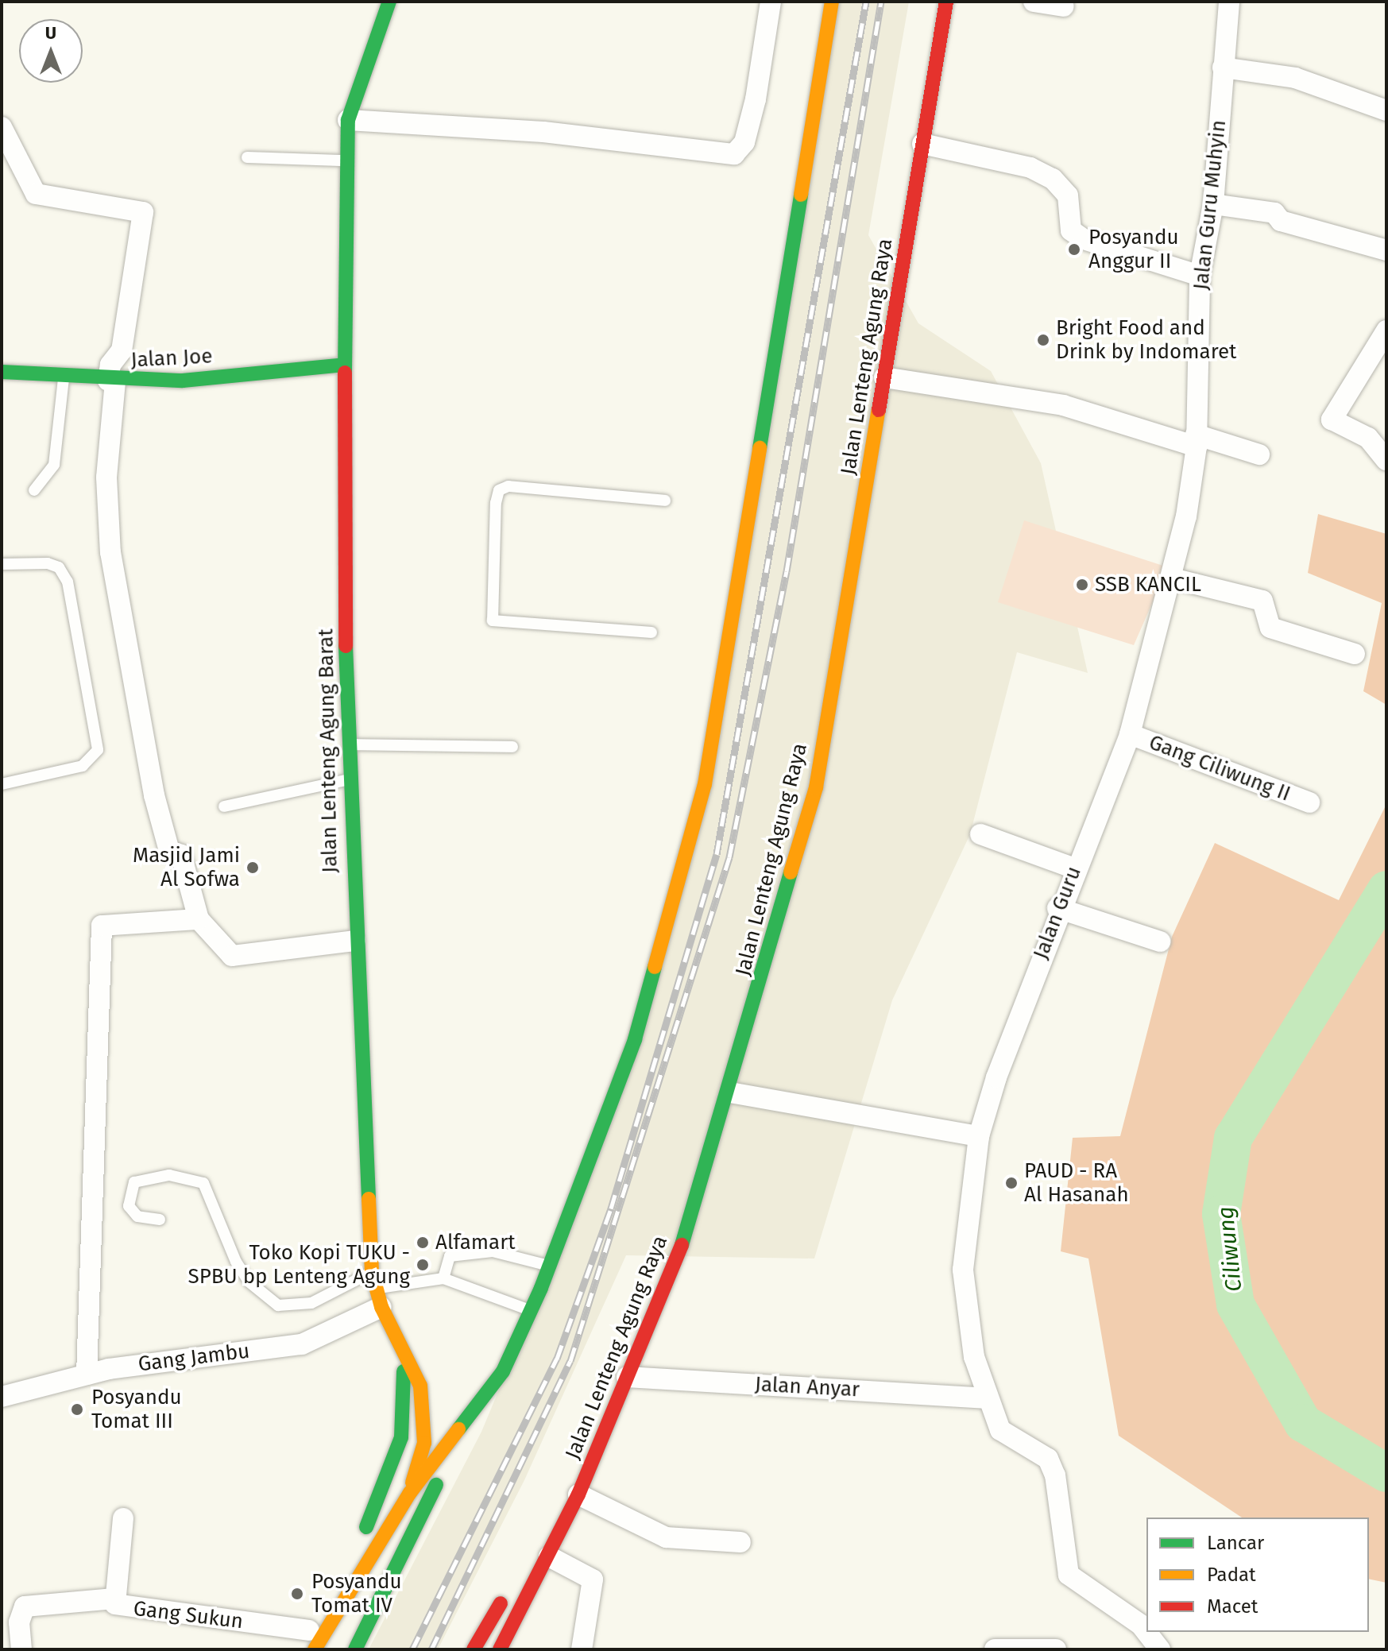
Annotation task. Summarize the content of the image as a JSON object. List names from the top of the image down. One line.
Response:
{"streets":{"main road":["Jalan Lenteng Agung Raya","Jalan Joe","Jalan Lenteng Agung Barat"],"street":["Jalan Guru Muhyin","Gang Ciliwung II","Jalan Guru","Gang Jambu","Jalan Anyar","Gang Sukun"]},"crossings":[["Jalan Guru Muhyin","Jalan Guru"],["Jalan Lenteng Agung Raya","Jalan Anyar"],["Jalan Joe","Jalan Lenteng Agung Barat"],["Jalan Lenteng Agung Barat","Gang Jambu"],["Gang Ciliwung II","Jalan Guru"],["Jalan Guru","Jalan Anyar"]],"water":["Ciliwung"],"places":["Posyandu Anggur II","Bright Food and Drink by Indomaret","SSB KANCIL","Masjid Jami Al Sofwa","PAUD - RA Al Hasanah","Alfamart","Toko Kopi TUKU - SPBU bp Lenteng Agung","Posyandu Tomat III","Posyandu Tomat IV"],"legend":["Lancar","Padat","Macet"],"north":"top"}
